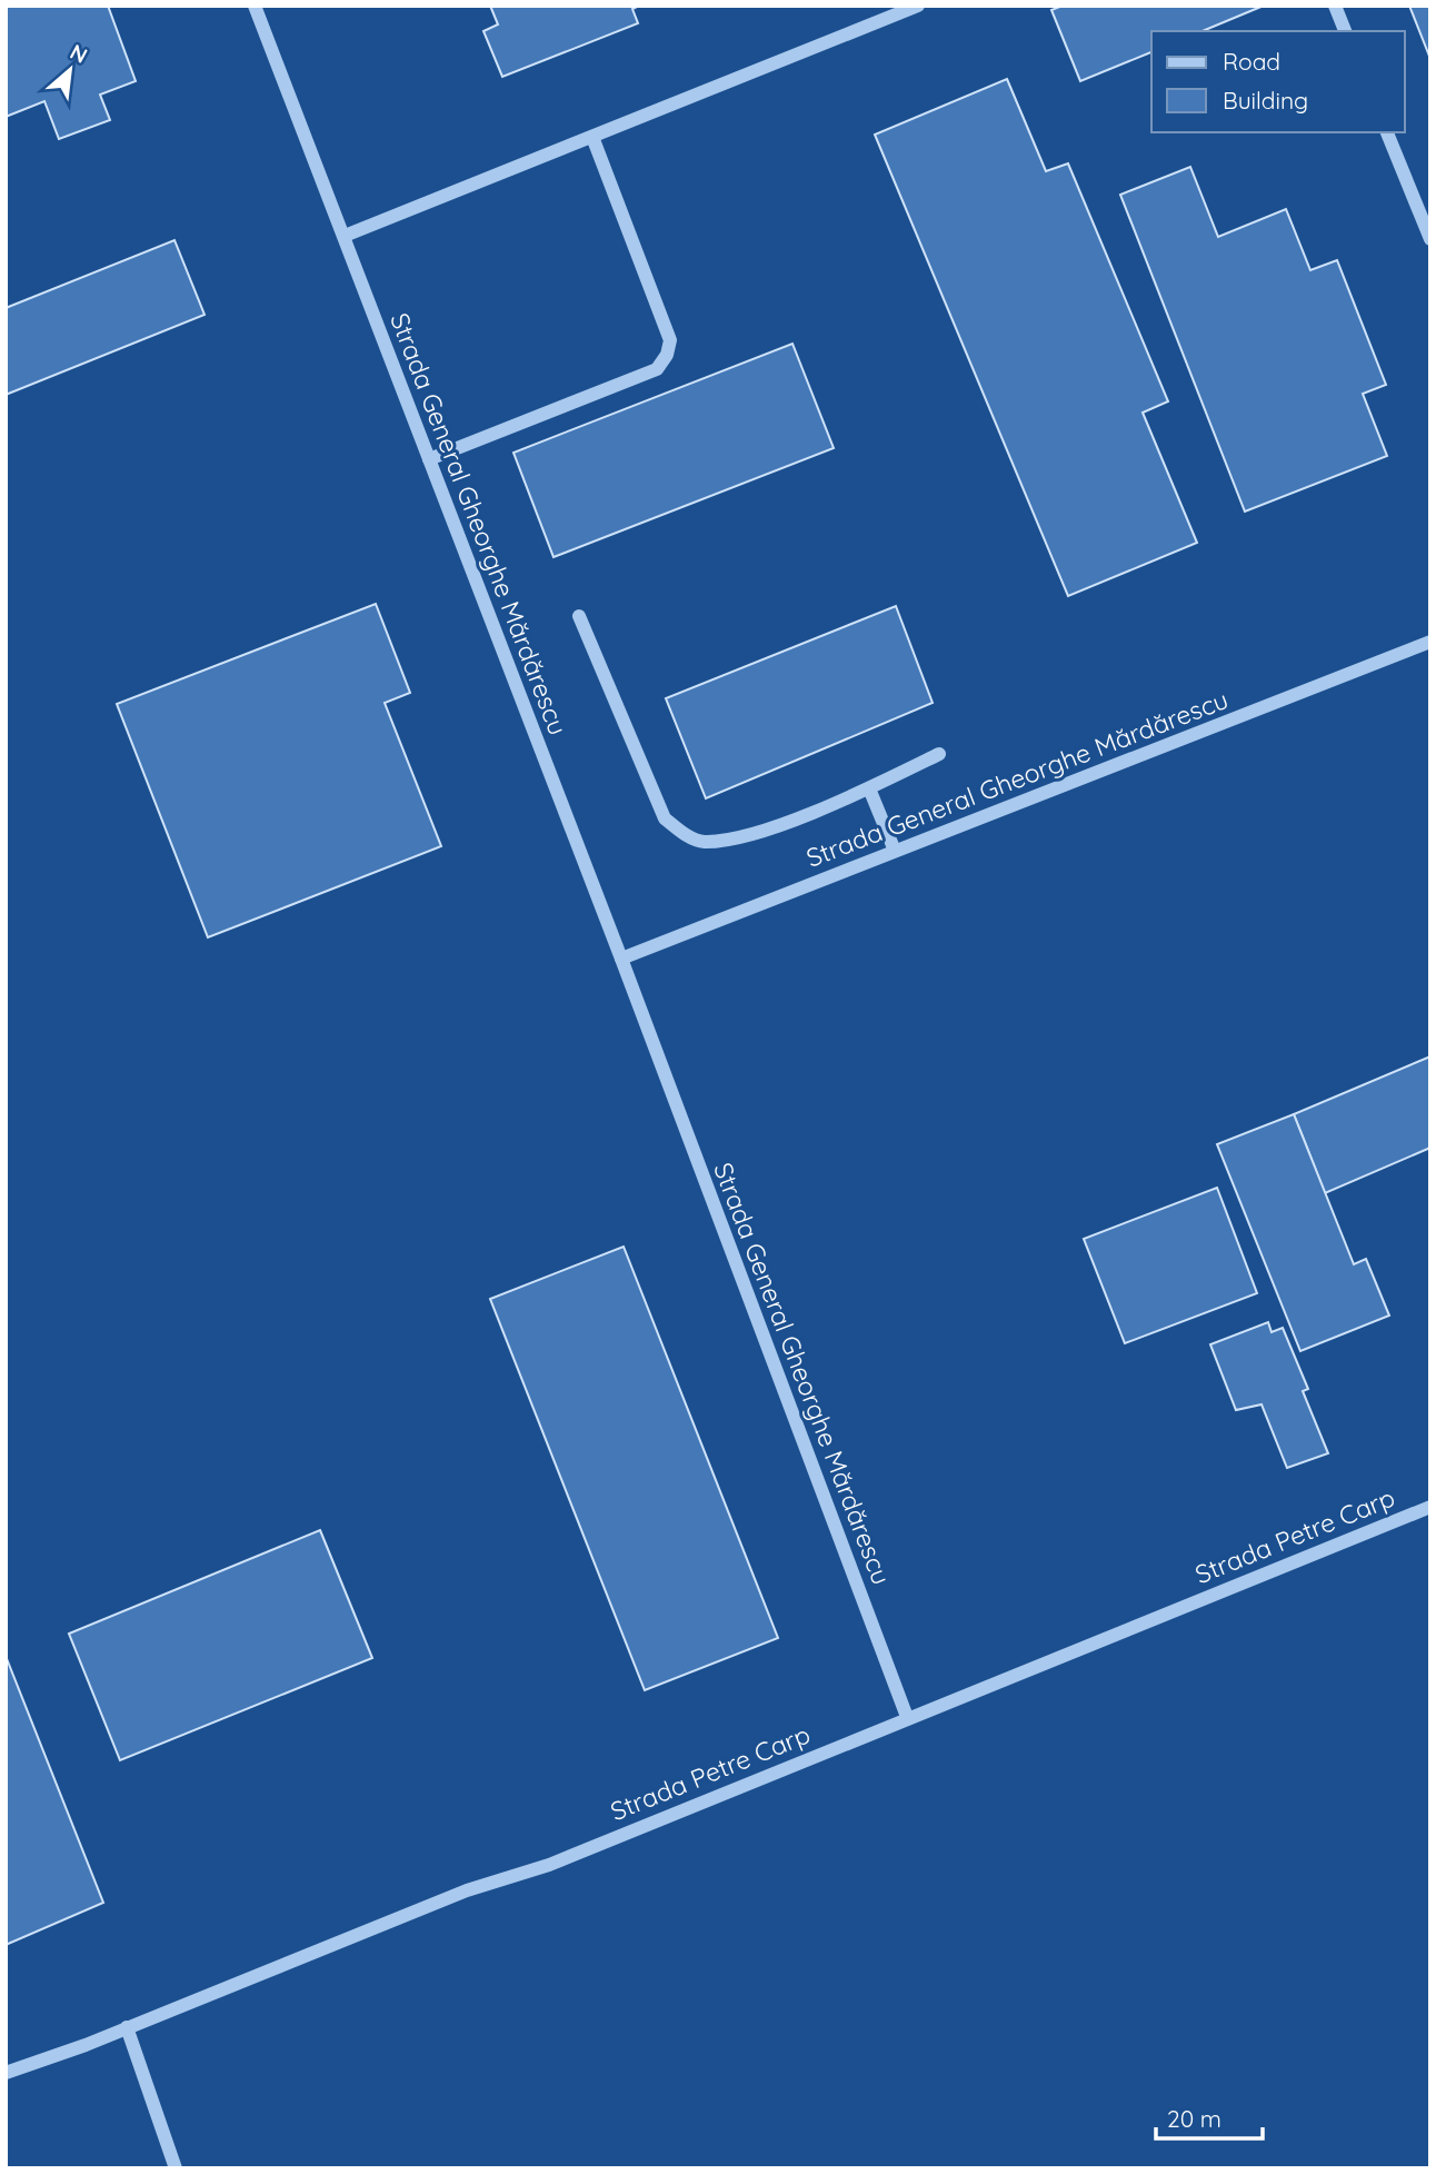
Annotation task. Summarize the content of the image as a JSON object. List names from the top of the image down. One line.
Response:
{"streets":{"street":["Strada General Gheorghe Mărdărescu","Strada Petre Carp"]},"crossings":[["Strada General Gheorghe Mărdărescu","Strada Petre Carp"]],"legend":["Road","Building"],"scale_bar":"20 m","north":"top right"}
